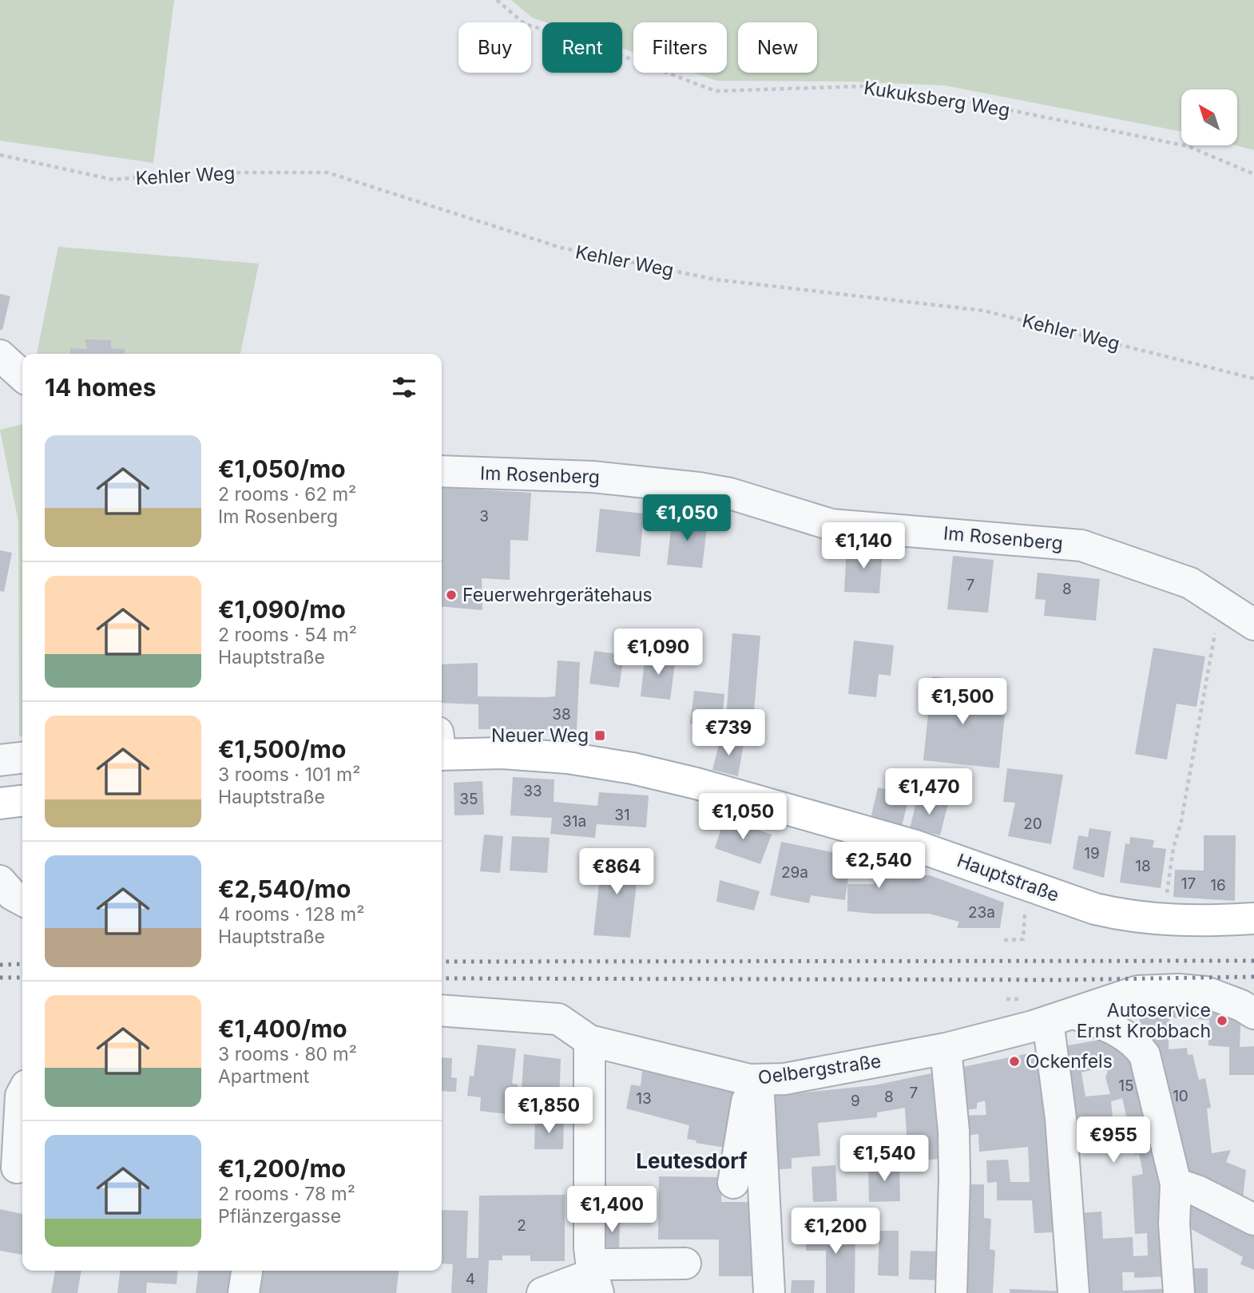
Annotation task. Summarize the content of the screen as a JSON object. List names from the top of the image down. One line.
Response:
{"streets":{"main road":["Hauptstraße"],"street":["Im Rosenberg","Oelbergstraße"],"path":["Kukuksberg Weg","Kehler Weg"]},"districts":["Leutesdorf"],"places":{"other":["Feuerwehrgerätehaus","Autoservice Ernst Krobbach","Ockenfels"],"transit":["Neuer Weg"]},"house_numbers":["3","7","8","38","33","35","31","31a","20","19","18","29a","17","16","23a","15","7","10","8","13","9","2","4"],"north":"top left","page":{"chip":["Buy","Rent","Filters","New"],"heading":"14 homes","list":[{"name":"€1,050/mo","note":"2 rooms · 62 m² · Im Rosenberg"},{"name":"€1,090/mo","note":"2 rooms · 54 m² · Hauptstraße"},{"name":"€1,500/mo","note":"3 rooms · 101 m² · Hauptstraße"},{"name":"€2,540/mo","note":"4 rooms · 128 m² · Hauptstraße"},{"name":"€1,400/mo","note":"3 rooms · 80 m² · Apartment"},{"name":"€1,200/mo","note":"2 rooms · 78 m² · Pflänzergasse"}],"price":["€1,050","€1,140","€1,090","€1,500","€739","€1,470","€1,050","€2,540","€864","€1,850","€955","€1,540","€1,400","€1,200"]}}
